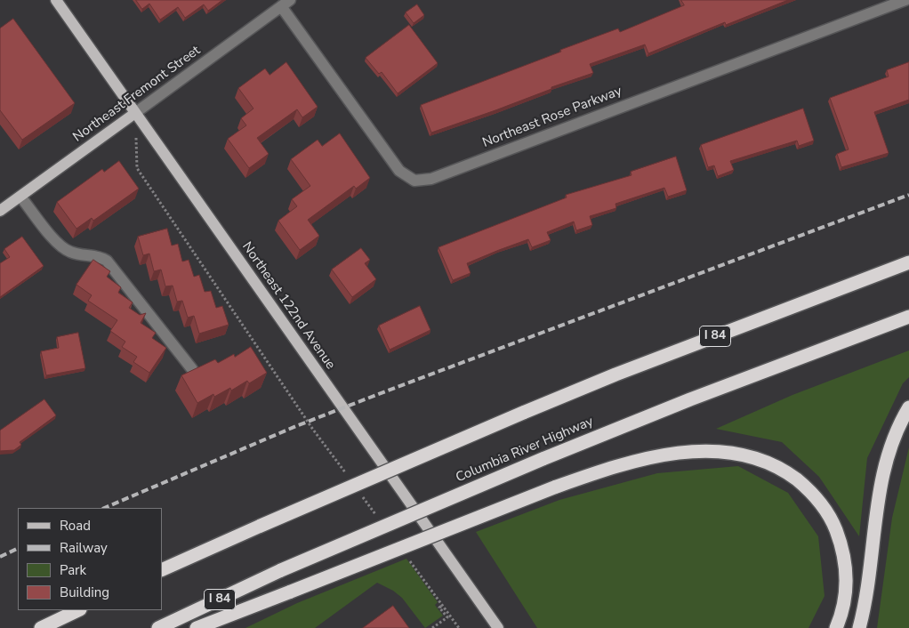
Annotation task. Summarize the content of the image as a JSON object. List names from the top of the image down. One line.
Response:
{"streets":{"highway":["I 84","Columbia River Highway"],"main road":["Northeast Fremont Street","Northeast 122nd Avenue"],"street":["Northeast Rose Parkway"]},"crossings":[["Northeast Fremont Street","Northeast Rose Parkway"],["Northeast Fremont Street","Northeast 122nd Avenue"]],"legend":["Road","Railway","Park","Building"]}
